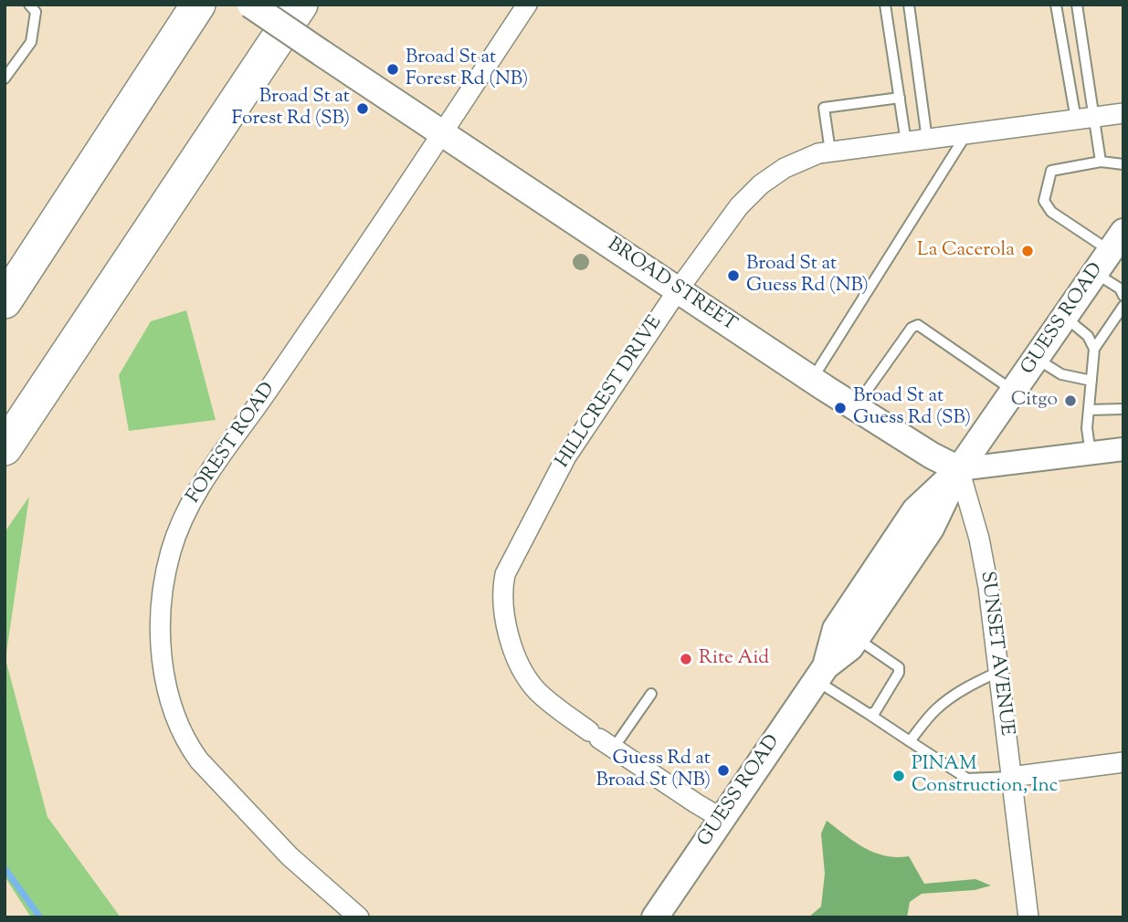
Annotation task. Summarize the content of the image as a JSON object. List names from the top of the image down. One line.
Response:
{"streets":{"main road":["BROAD STREET","GUESS ROAD"],"street":["HILLCREST DRIVE","FOREST ROAD","SUNSET AVENUE"]},"crossings":[["BROAD STREET","GUESS ROAD"],["BROAD STREET","HILLCREST DRIVE"],["BROAD STREET","FOREST ROAD"],["BROAD STREET","SUNSET AVENUE"],["GUESS ROAD","HILLCREST DRIVE"],["GUESS ROAD","SUNSET AVENUE"]],"places":["Broad St at Forest Rd (NB)","Broad St at Forest Rd (SB)","La Cacerola","Broad St at Guess Rd (NB)","Citgo","Broad St at Guess Rd (SB)","Rite Aid","Guess Rd at Broad St (NB)","PINAM Construction, Inc"]}
